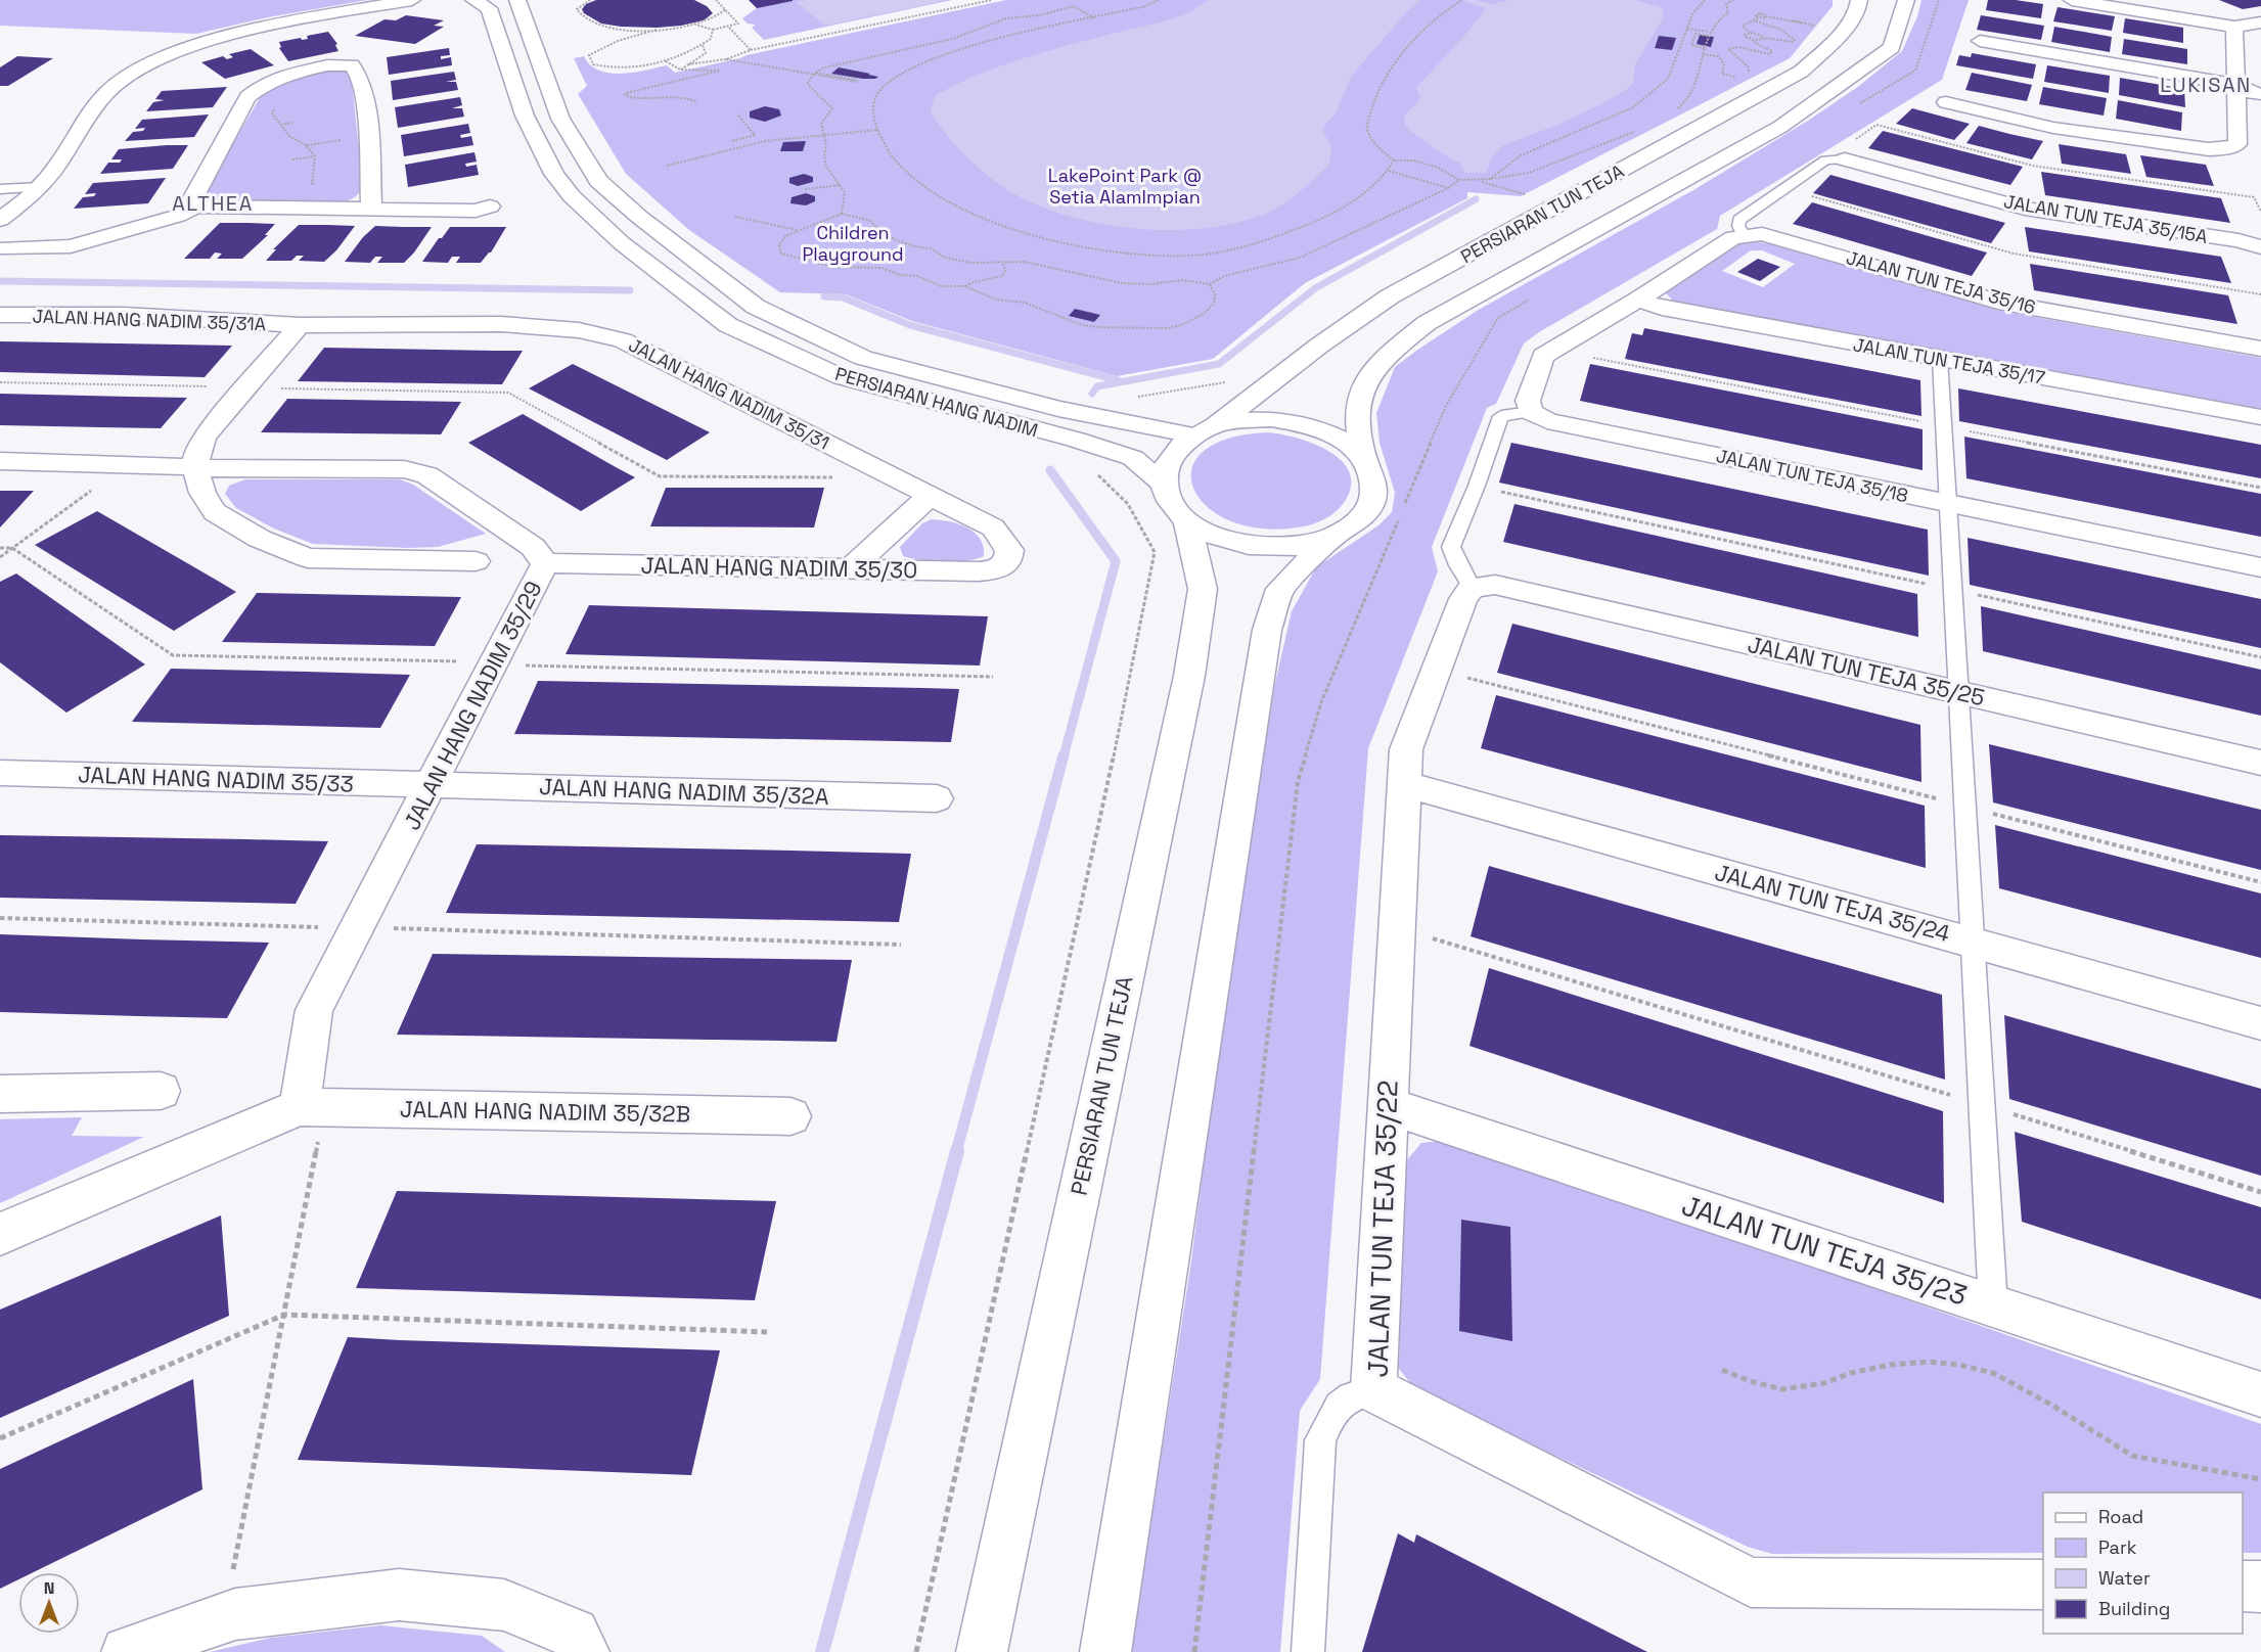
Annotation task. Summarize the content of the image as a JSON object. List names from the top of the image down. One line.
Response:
{"streets":{"street":["PERSIARAN TUN TEJA","JALAN TUN TEJA 35/15A","JALAN TUN TEJA 35/16","JALAN HANG NADIM 35/31A","JALAN TUN TEJA 35/17","JALAN HANG NADIM 35/31","PERSIARAN HANG NADIM","JALAN TUN TEJA 35/18","JALAN HANG NADIM 35/30","JALAN TUN TEJA 35/25","JALAN HANG NADIM 35/29","JALAN HANG NADIM 35/33","JALAN HANG NADIM 35/32A","JALAN TUN TEJA 35/24","JALAN HANG NADIM 35/32B","JALAN TUN TEJA 35/22","JALAN TUN TEJA 35/23"]},"crossings":[["PERSIARAN TUN TEJA","PERSIARAN HANG NADIM"],["JALAN HANG NADIM 35/31A","JALAN HANG NADIM 35/31"],["JALAN HANG NADIM 35/31","JALAN HANG NADIM 35/30"],["JALAN HANG NADIM 35/30","JALAN HANG NADIM 35/29"],["JALAN TUN TEJA 35/25","JALAN TUN TEJA 35/22"],["JALAN HANG NADIM 35/29","JALAN HANG NADIM 35/33"],["JALAN HANG NADIM 35/29","JALAN HANG NADIM 35/32A"],["JALAN HANG NADIM 35/29","JALAN HANG NADIM 35/32B"],["JALAN HANG NADIM 35/33","JALAN HANG NADIM 35/32A"],["JALAN TUN TEJA 35/24","JALAN TUN TEJA 35/22"],["JALAN TUN TEJA 35/22","JALAN TUN TEJA 35/23"]],"districts":["LUKISAN","ALTHEA"],"parks":["LakePoint Park @ Setia AlamImpian","Children Playground"],"legend":["Road","Park","Water","Building"],"north":"top"}
